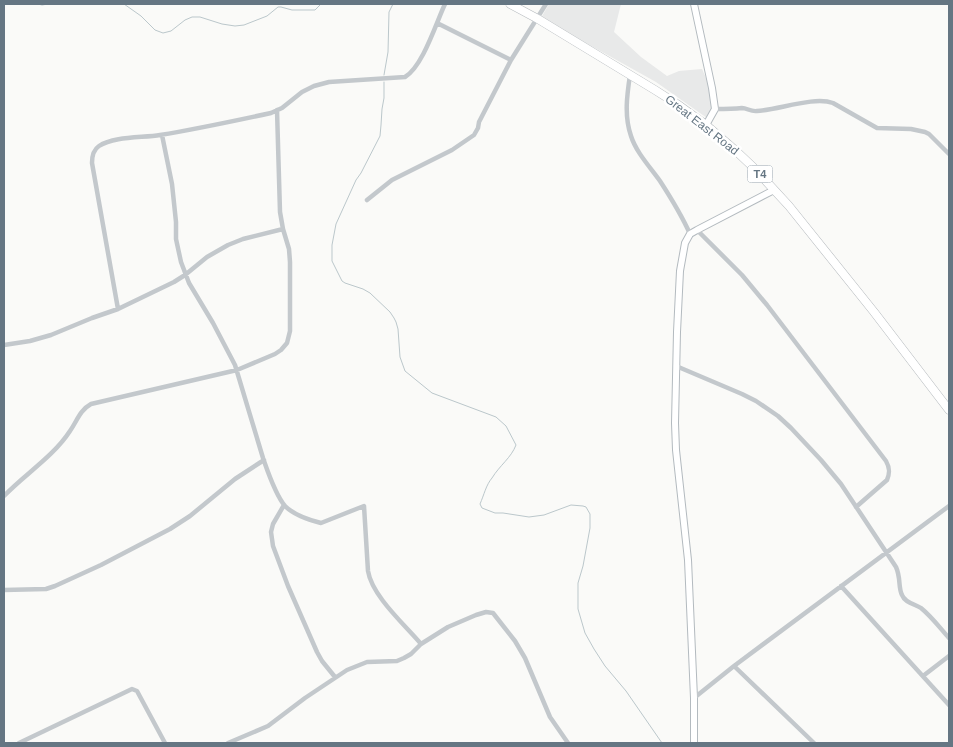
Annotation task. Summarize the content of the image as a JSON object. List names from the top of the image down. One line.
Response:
{"streets":{"highway":["Great East Road","T4"]}}
